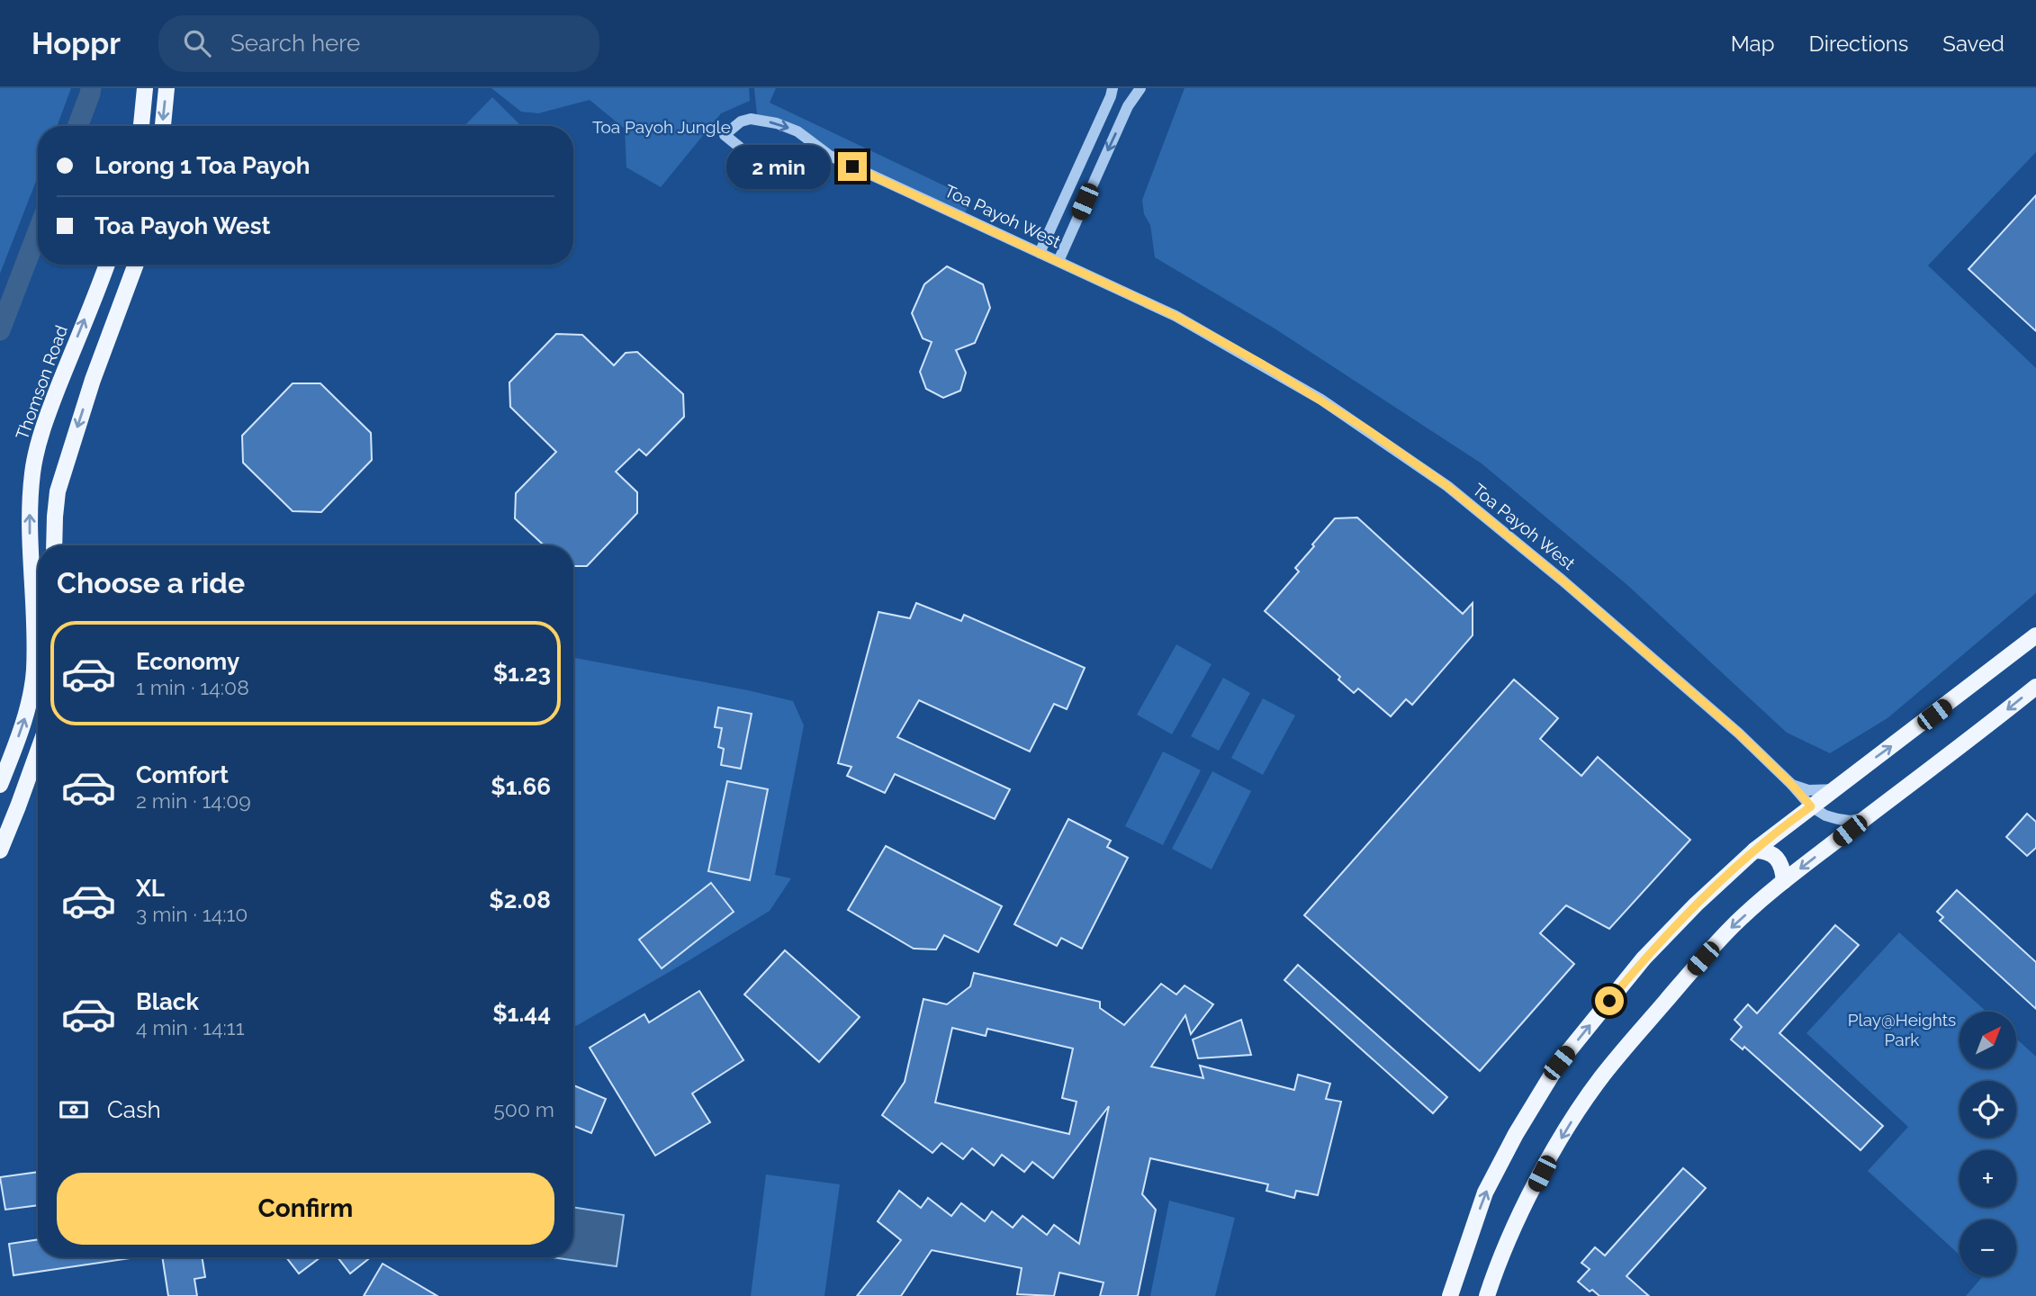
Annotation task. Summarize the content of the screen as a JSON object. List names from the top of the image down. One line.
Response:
{"streets":{"main road":["Thomson Road"],"street":["Toa Payoh West"]},"parks":["Toa Payoh Jungle","Play@Heights Park"],"north":"top right","page":{"header":"Hoppr","search":"Search here","nav":["Map","Directions","Saved"],"banner":["Lorong 1 Toa Payoh","Toa Payoh West"],"bubble":"2 min","heading":"Choose a ride","list":[{"name":"Economy","note":"1 min · 14:08","value":"$1.23"},{"name":"Comfort","note":"2 min · 14:09","value":"$1.66"},{"name":"XL","note":"3 min · 14:10","value":"$2.08"},{"name":"Black","note":"4 min · 14:11","value":"$1.44"}],"map_buttons":["+","−"],"pay":["Cash","500 m"],"buttons":"Confirm"}}
